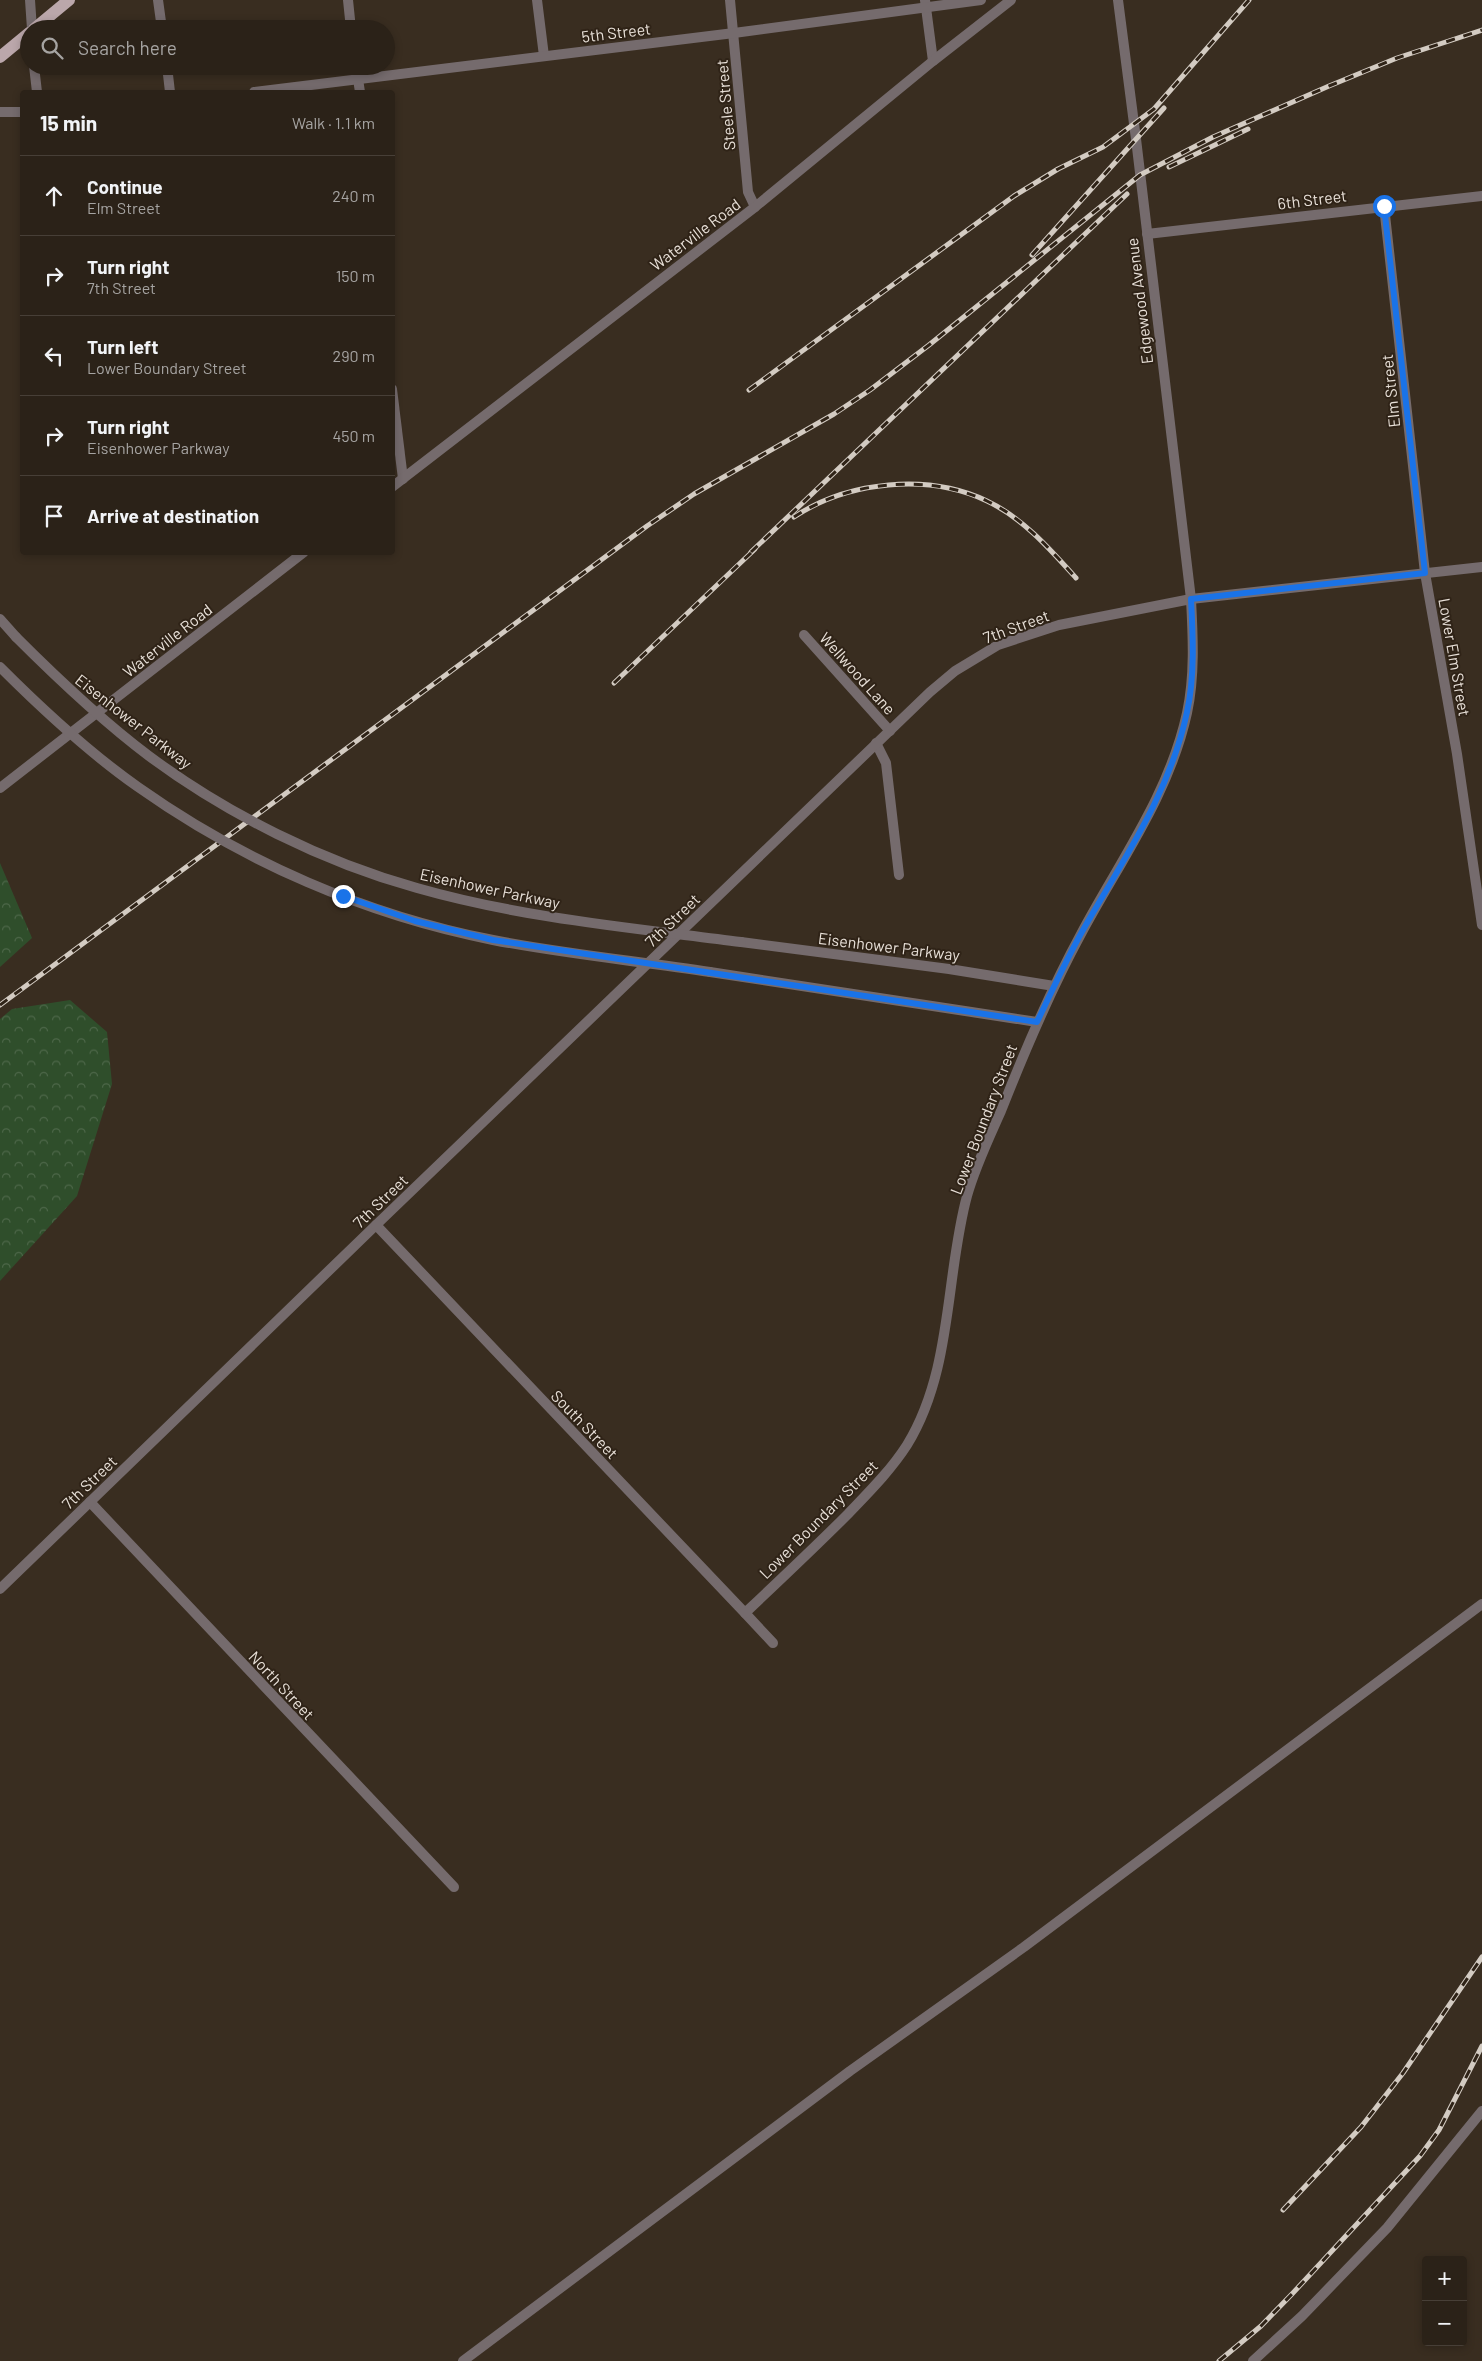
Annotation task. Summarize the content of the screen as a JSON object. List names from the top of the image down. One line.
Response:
{"streets":{"street":["5th Street","Steele Street","6th Street","Waterville Road","Edgewood Avenue","Elm Street","7th Street","Lower Elm Street","Wellwood Lane","Eisenhower Parkway","Lower Boundary Street","South Street","North Street"]},"crossings":[["5th Street","Steele Street"],["Steele Street","Waterville Road"],["6th Street","Edgewood Avenue"],["6th Street","Elm Street"],["Edgewood Avenue","7th Street"],["Edgewood Avenue","Lower Boundary Street"],["Elm Street","7th Street"],["Elm Street","Lower Elm Street"],["7th Street","Lower Elm Street"],["7th Street","Wellwood Lane"],["7th Street","Lower Boundary Street"],["7th Street","South Street"],["7th Street","North Street"],["Eisenhower Parkway","Lower Boundary Street"],["Lower Boundary Street","South Street"]],"page":{"search":"Search here","heading":["15 min","Walk · 1.1 km"],"list":[["Continue","Elm Street","240 m"],["Turn right","7th Street","150 m"],["Turn left","Lower Boundary Street","290 m"],["Turn right","Eisenhower Parkway","450 m"],"Arrive at destination"],"map_buttons":["+","−"]}}
